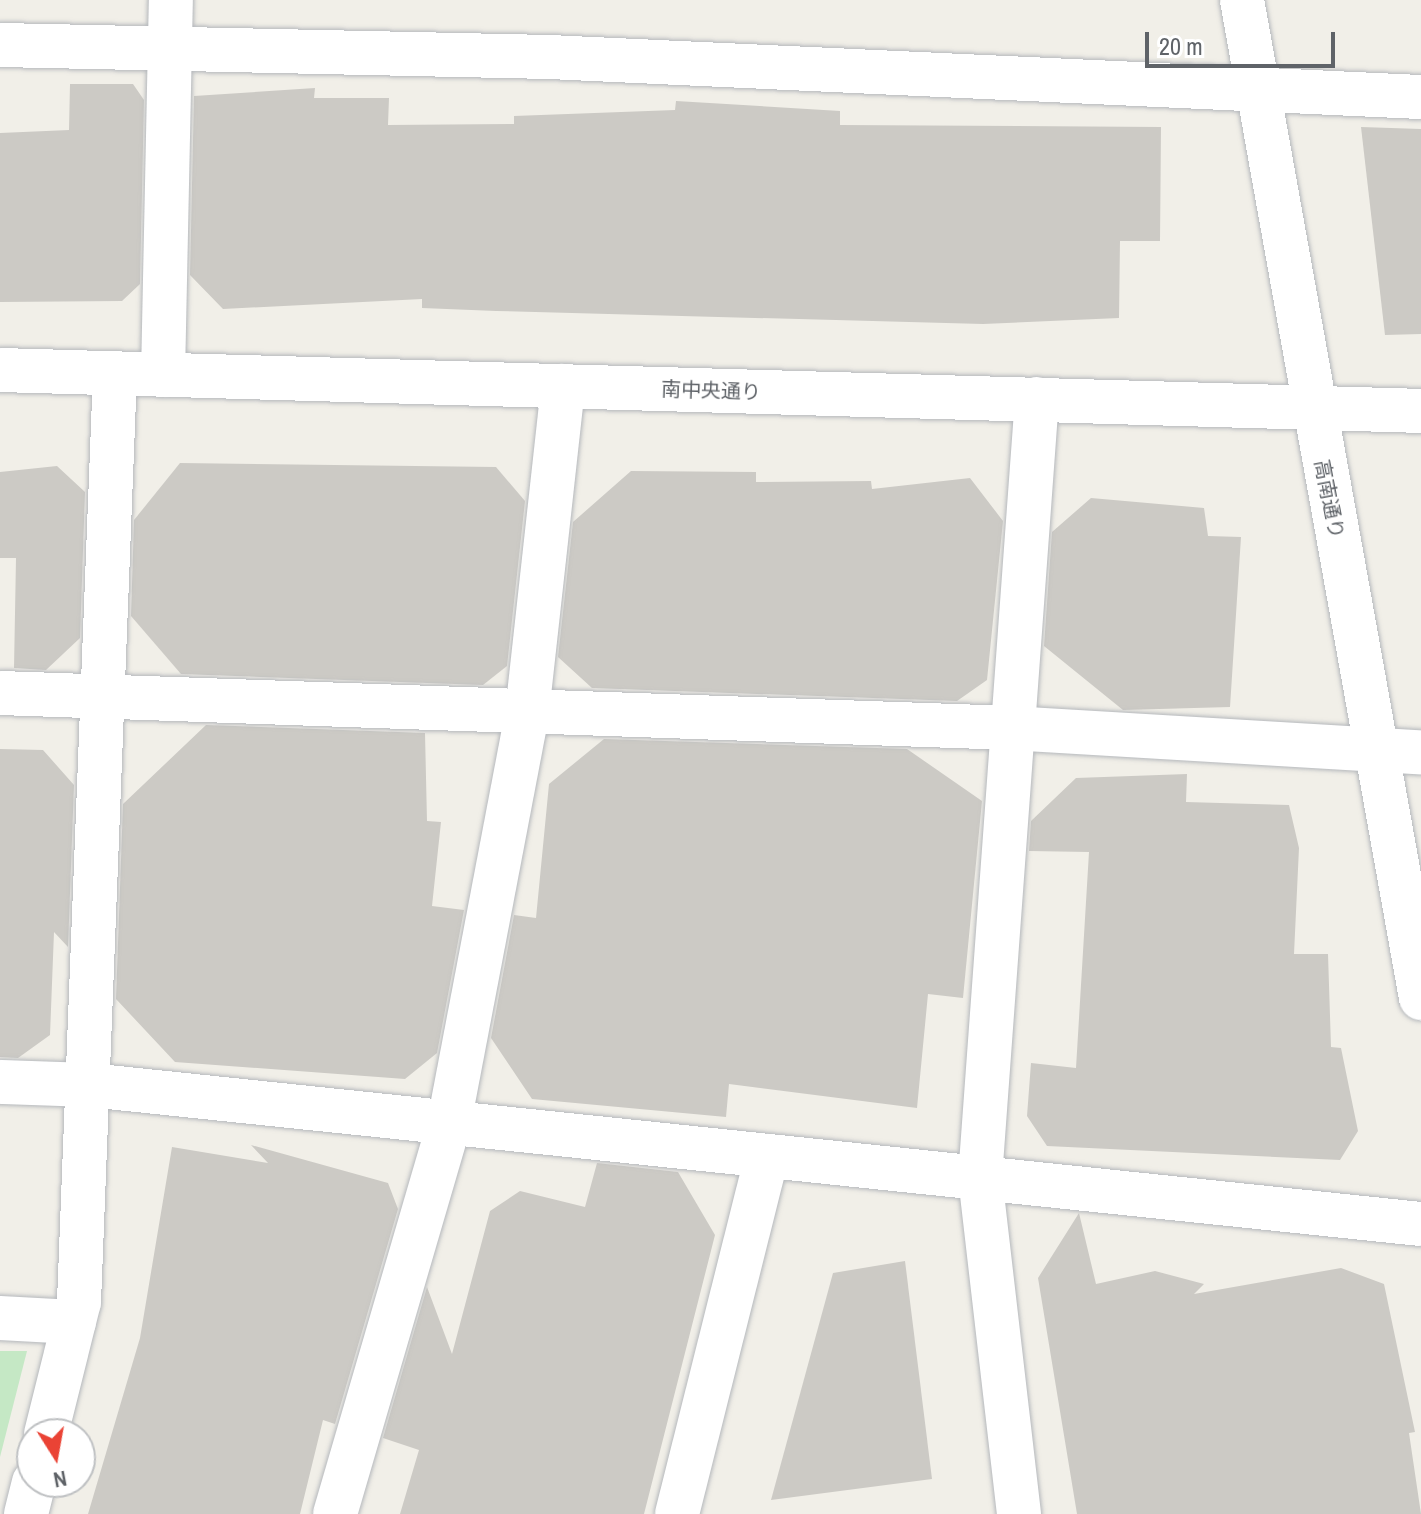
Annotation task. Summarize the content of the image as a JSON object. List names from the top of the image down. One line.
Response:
{"streets":{"street":["南中央通り","高南通り"]},"crossings":[["南中央通り","高南通り"]],"scale_bar":"20 m","north":"bottom"}
